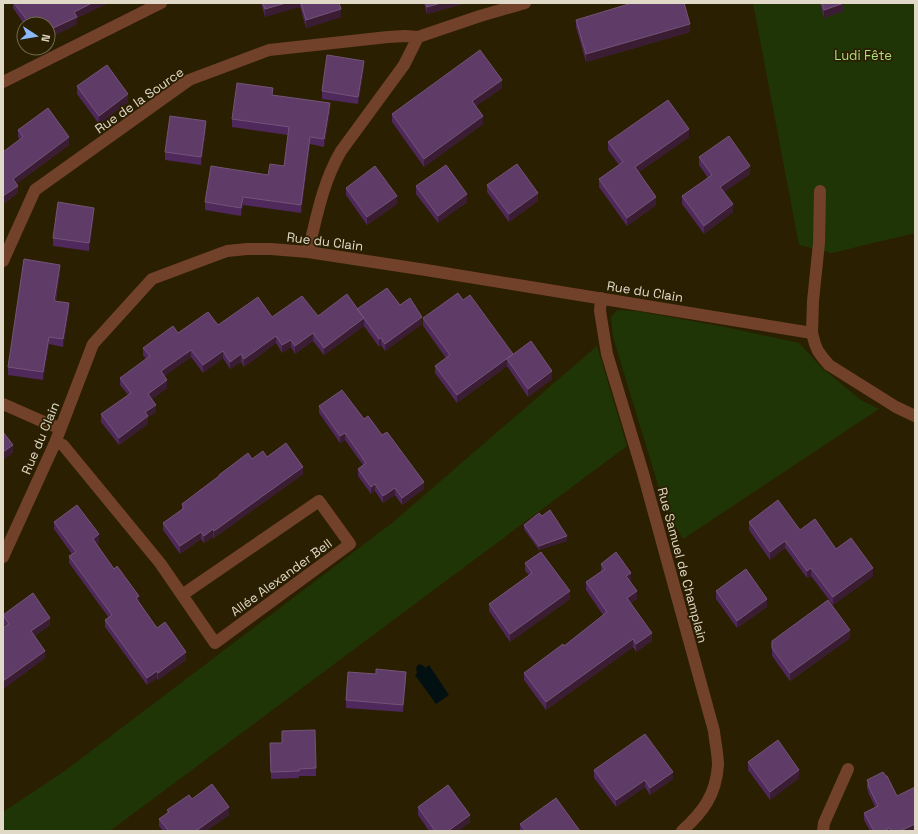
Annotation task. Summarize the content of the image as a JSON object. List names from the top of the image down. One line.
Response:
{"streets":{"street":["Rue de la Source","Rue du Clain","Rue Samuel de Champlain","Allée Alexander Bell"]},"crossings":[["Rue du Clain","Rue Samuel de Champlain"],["Rue du Clain","Allée Alexander Bell"]],"parks":["Ludi Fête"],"north":"right"}
